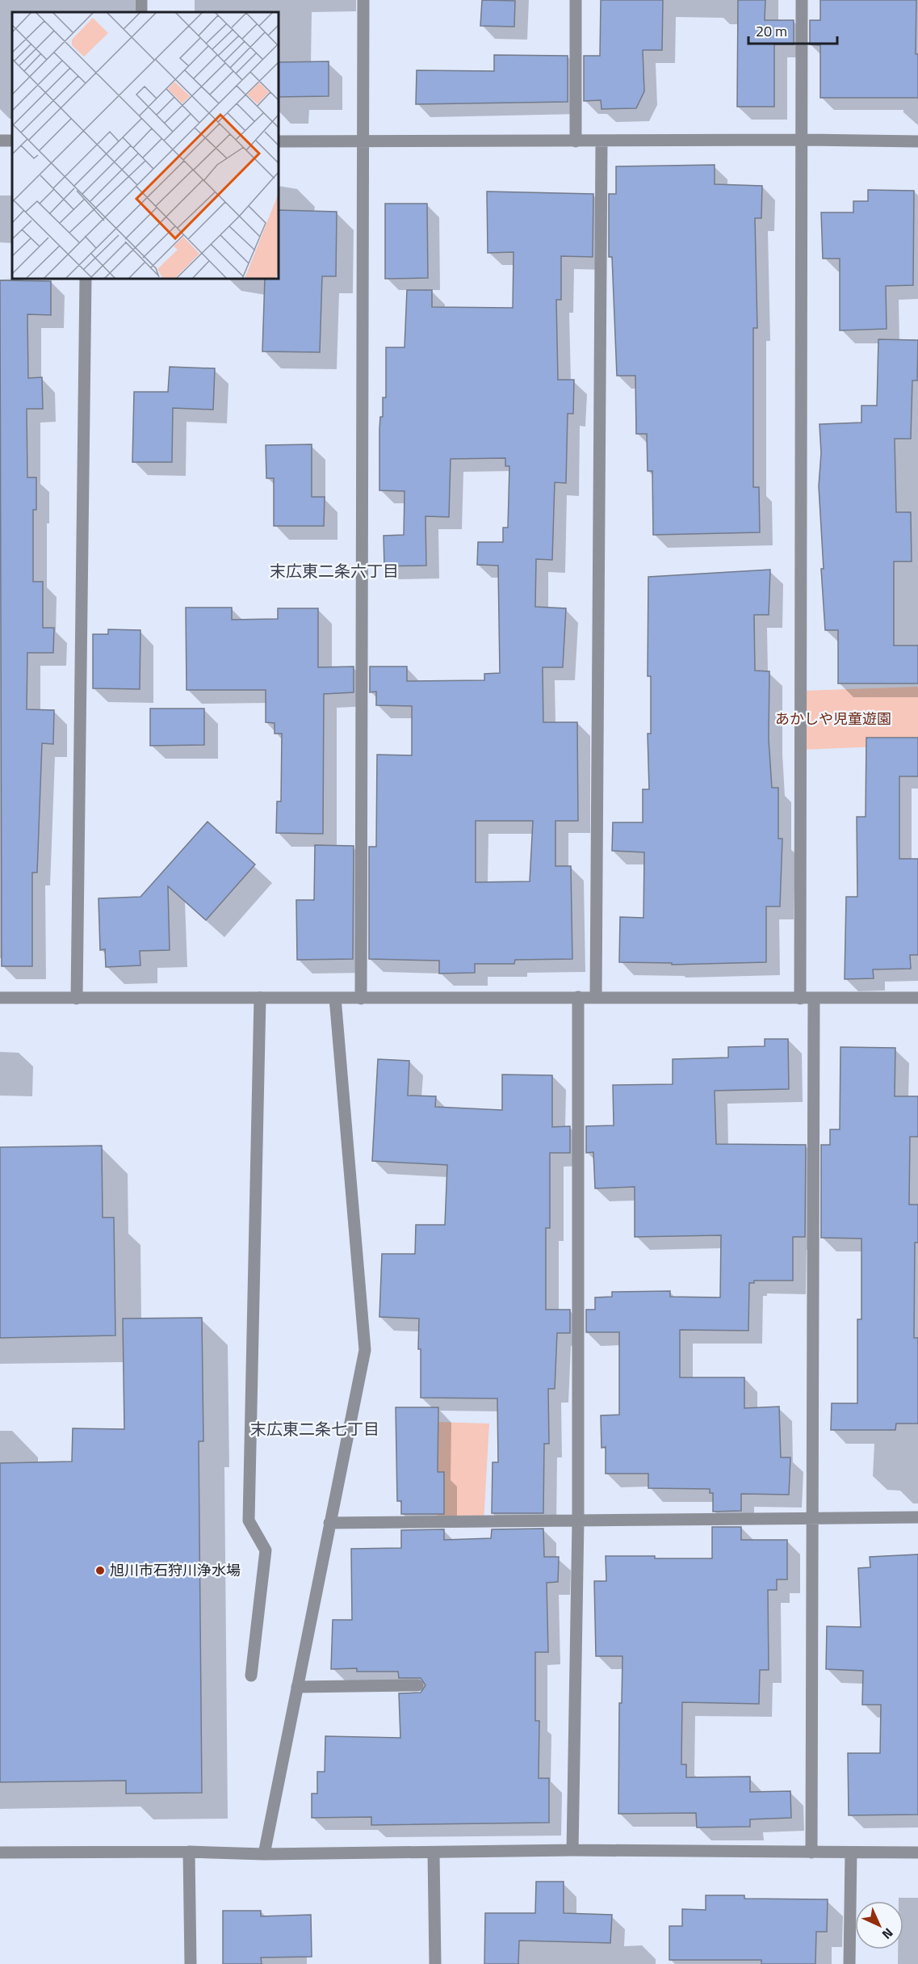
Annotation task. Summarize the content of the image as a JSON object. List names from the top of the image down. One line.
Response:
{"districts":["末広東二条六丁目","末広東二条七丁目"],"parks":["あかしや児童遊園"],"places":["旭川市石狩川浄水場"],"scale_bar":"20 m","north":"bottom right"}
